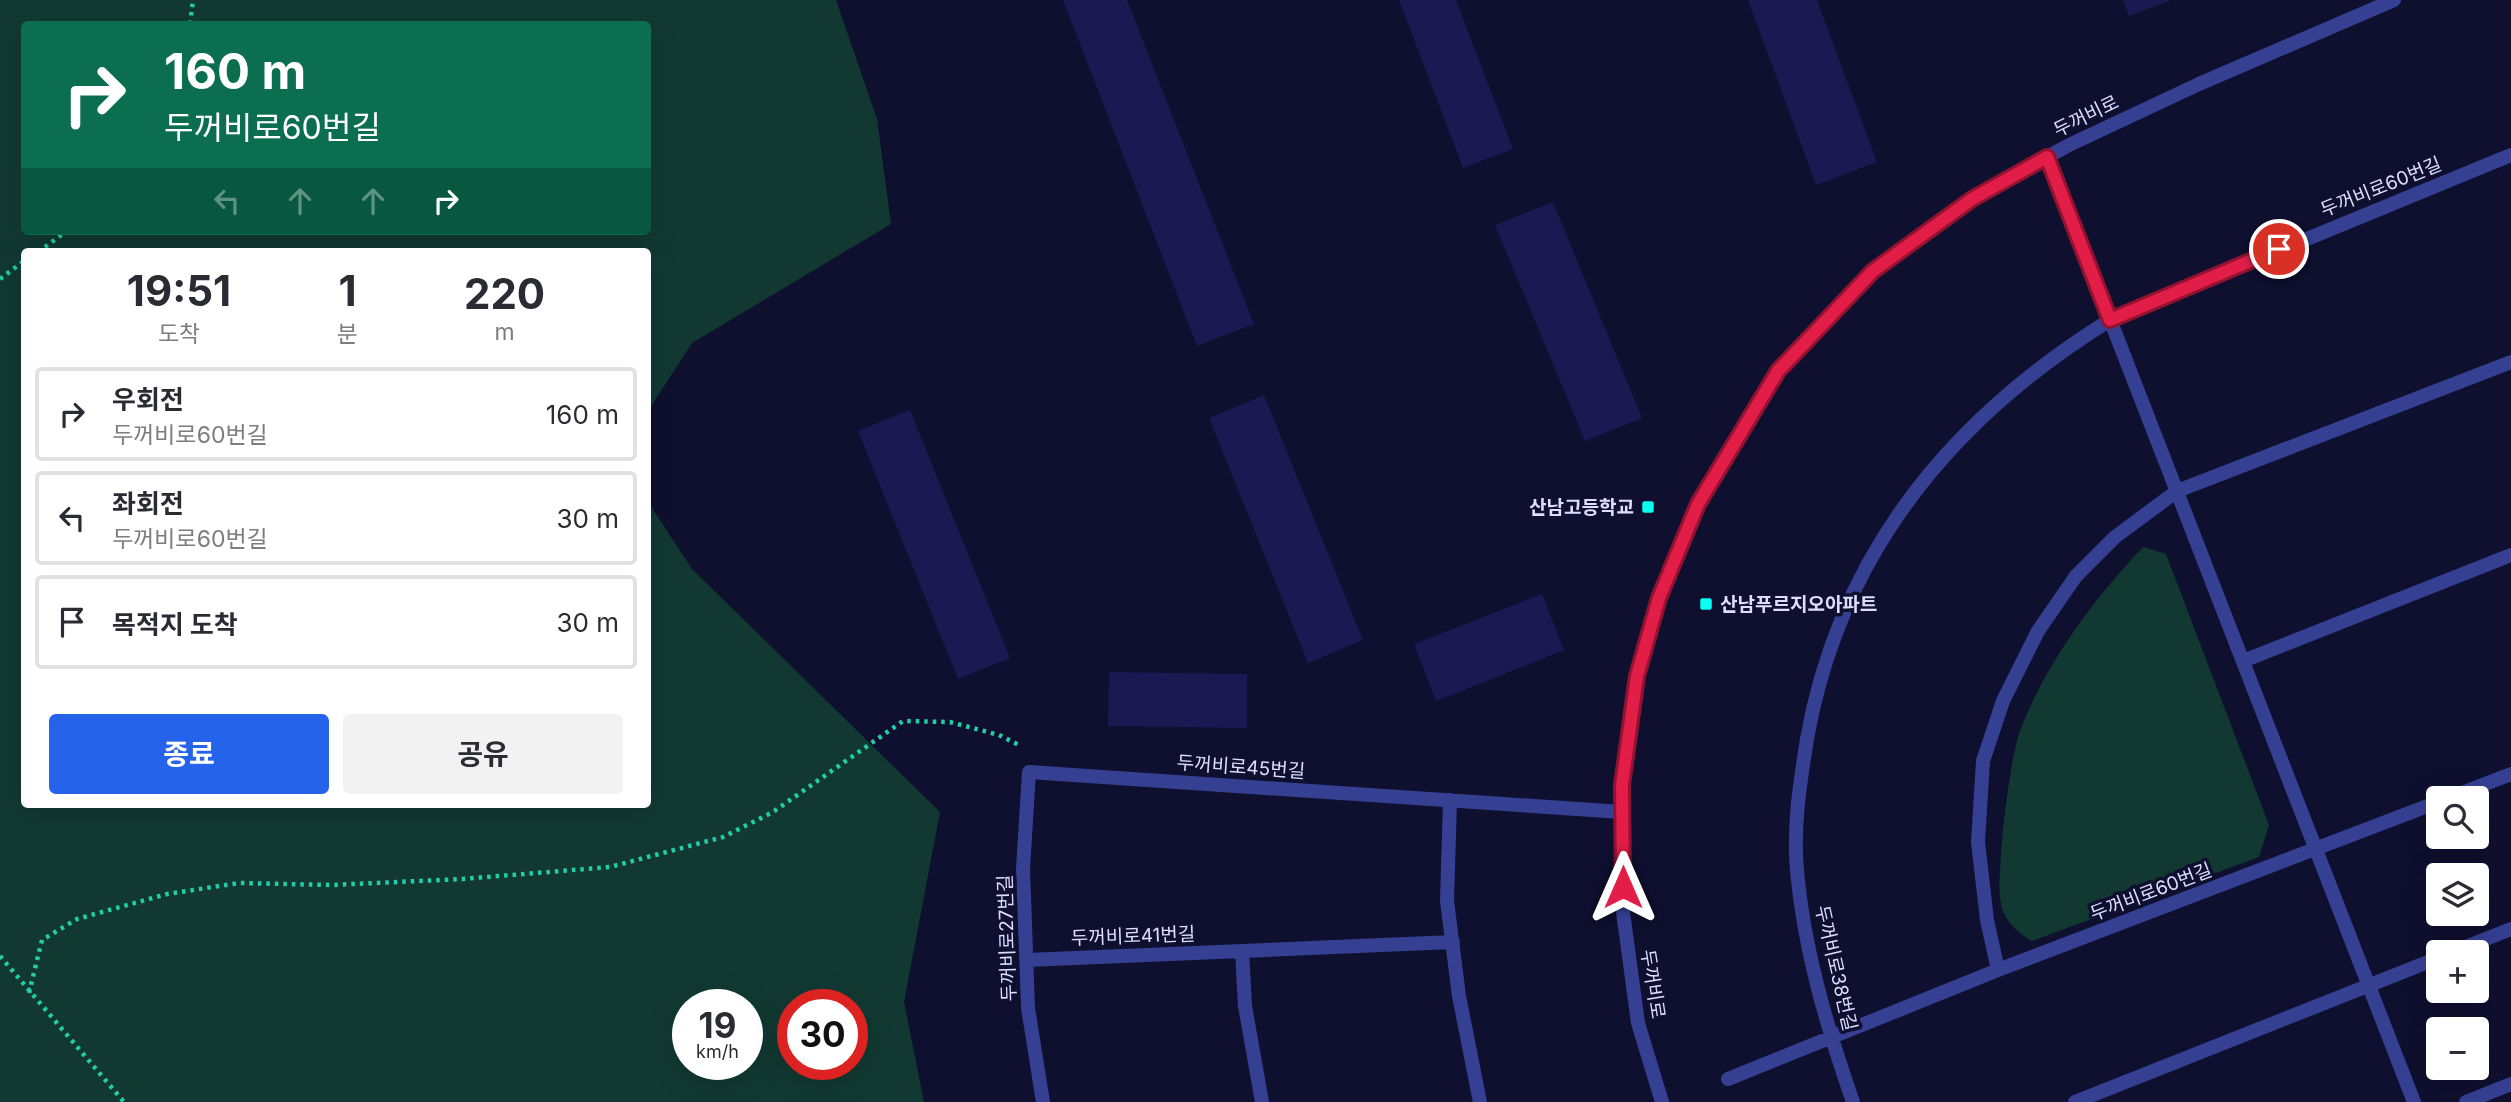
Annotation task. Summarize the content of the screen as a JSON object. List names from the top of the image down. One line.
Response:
{"streets":{"street":["두꺼비로","두꺼비로60번길","두꺼비로45번길","두꺼비로41번길","두꺼비로27번길","두꺼비로38번길"]},"crossings":[["두꺼비로","두꺼비로45번길"],["두꺼비로60번길","두꺼비로38번길"],["두꺼비로45번길","두꺼비로27번길"],["두꺼비로41번길","두꺼비로27번길"]],"places":{"transit":["산남고등학교","산남푸르지오아파트"]},"page":{"turn":["160 m","두꺼비로60번길"],"eta":["19:51","도착","1","분","220","m"],"list":[{"name":"우회전","note":"두꺼비로60번길","value":"160 m"},{"name":"좌회전","note":"두꺼비로60번길","value":"30 m"},{"name":"목적지 도착","value":"30 m"}],"buttons":["종료","공유"],"map_buttons":["+","−"],"speed":"19 km/h","limit":"30"}}
